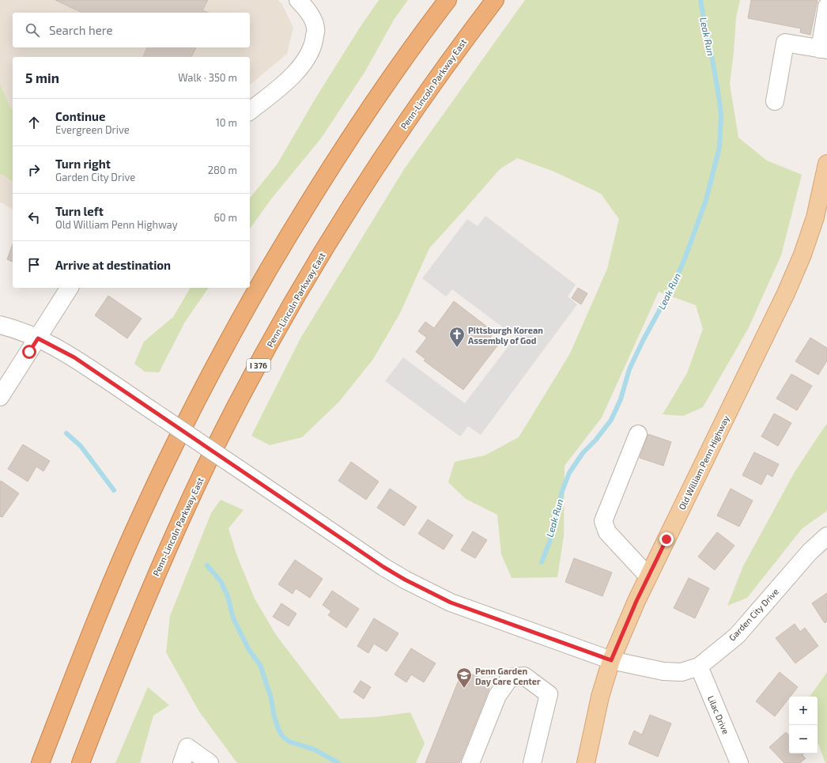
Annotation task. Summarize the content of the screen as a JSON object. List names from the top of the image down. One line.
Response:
{"streets":{"highway":["Penn-Lincoln Parkway East","I 376"],"main road":["Old William Penn Highway"],"street":["Garden City Drive","Lilac Drive"]},"crossings":[["Old William Penn Highway","Garden City Drive"],["Garden City Drive","Lilac Drive"]],"water":["Leak Run"],"places":{"church":["Pittsburgh Korean Assembly of God"],"school or university":["Penn Garden Day Care Center"]},"page":{"search":"Search here","heading":["5 min","Walk · 350 m"],"list":[["Continue","Evergreen Drive","10 m"],["Turn right","Garden City Drive","280 m"],["Turn left","Old William Penn Highway","60 m"],"Arrive at destination"],"map_buttons":["+","−"]}}
